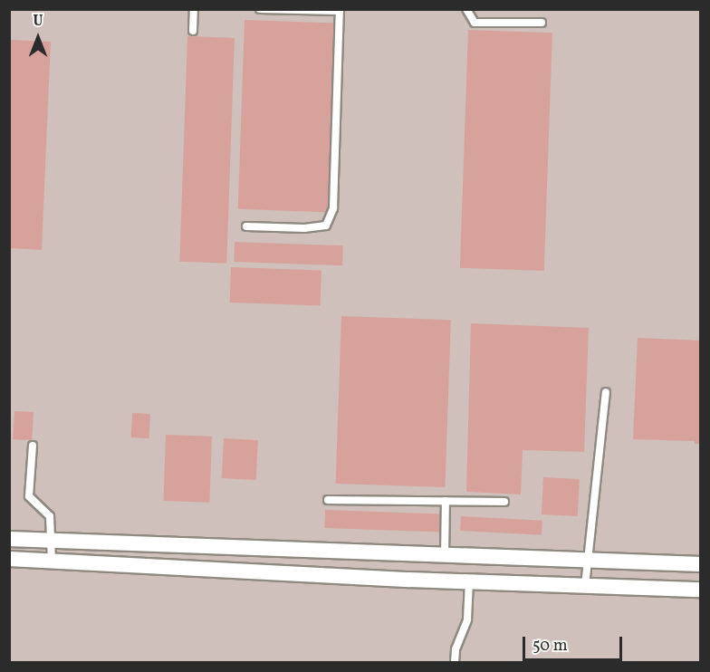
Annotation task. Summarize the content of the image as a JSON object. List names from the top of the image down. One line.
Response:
{"scale_bar":"50 m","north":"top"}
